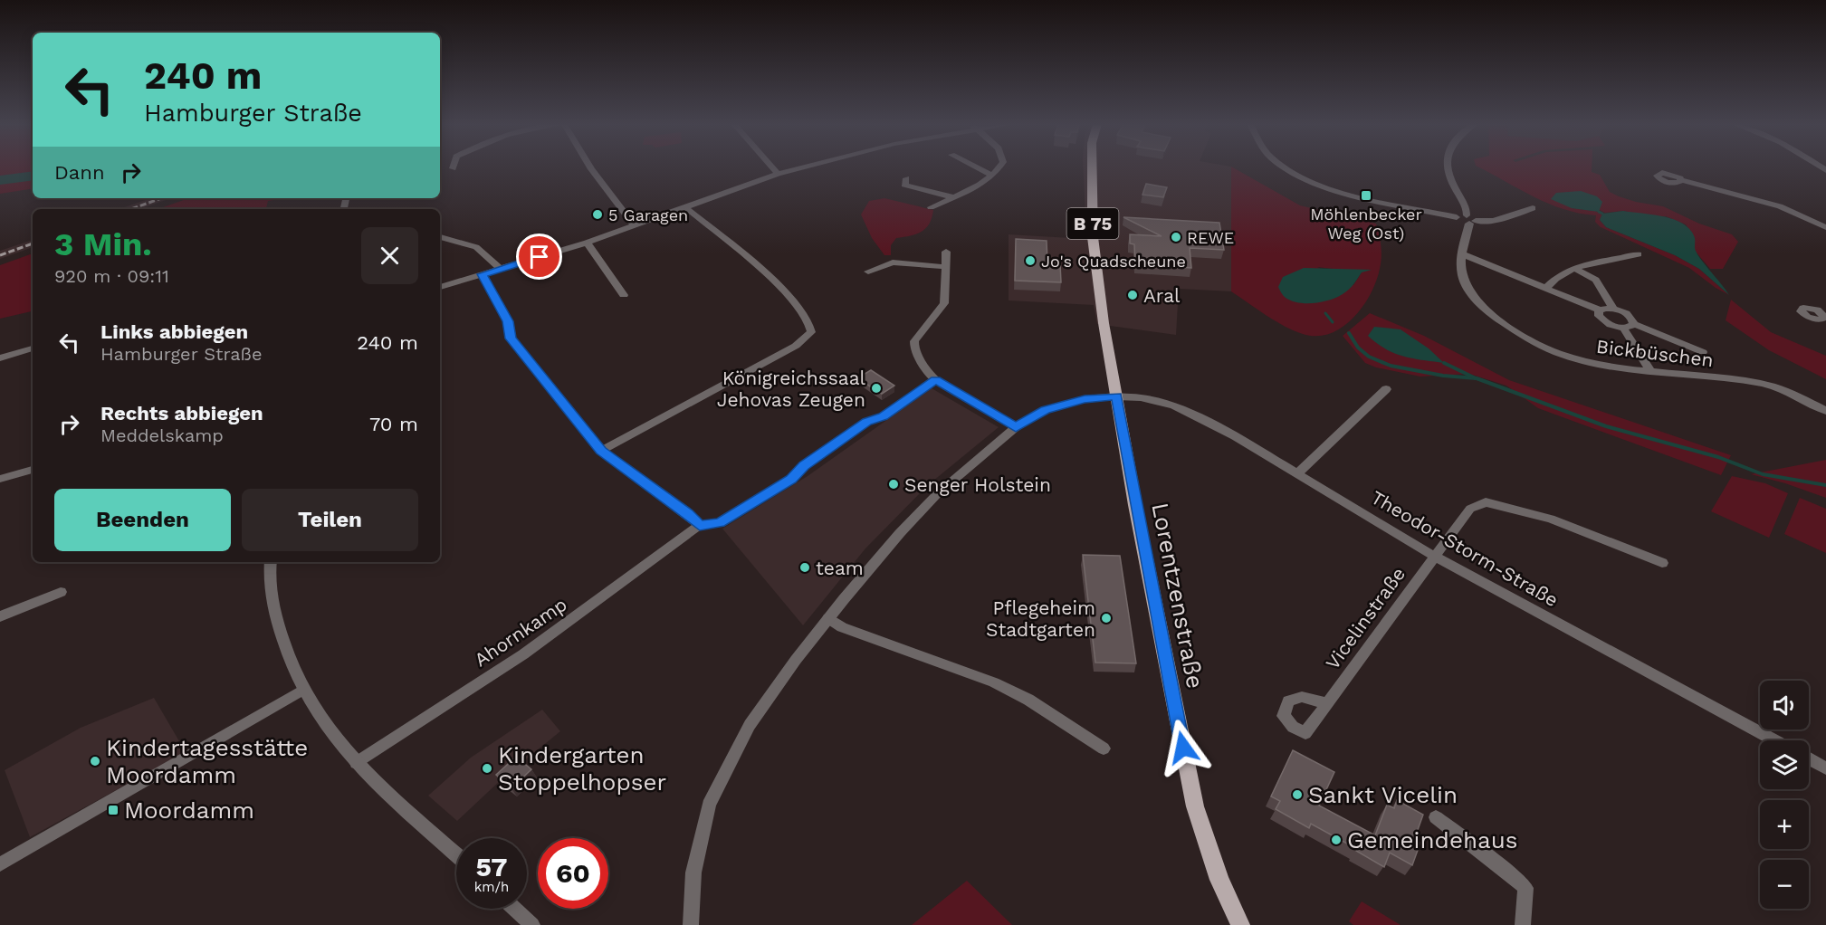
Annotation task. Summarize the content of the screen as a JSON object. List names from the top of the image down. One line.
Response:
{"streets":{"main road":["B 75","Lorentzenstraße"],"street":["Bickbüschen","Theodor-Storm-Straße","Vicelinstraße","Ahornkamp"]},"crossings":[["B 75","Theodor-Storm-Straße"],["B 75","Lorentzenstraße"],["Theodor-Storm-Straße","Lorentzenstraße"],["Theodor-Storm-Straße","Vicelinstraße"]],"places":{"transit":["Möhlenbecker Weg (Ost)","Moordamm"],"other":["5 Garagen","REWE","Jo's Quadscheune","Aral","Königreichssaal Jehovas Zeugen","Senger Holstein","team","Pflegeheim Stadtgarten","Kindertagesstätte Moordamm","Kindergarten Stoppelhopser","Sankt Vicelin","Gemeindehaus"]},"page":{"turn":["240 m","Hamburger Straße"],"then":"Dann","heading":["3 Min.","920 m · 09:11"],"list":[{"name":"Links abbiegen","note":"Hamburger Straße","value":"240 m"},{"name":"Rechts abbiegen","note":"Meddelskamp","value":"70 m"}],"buttons":["Beenden","Teilen"],"map_buttons":["+","−"],"speed":"57 km/h","limit":"60"}}
